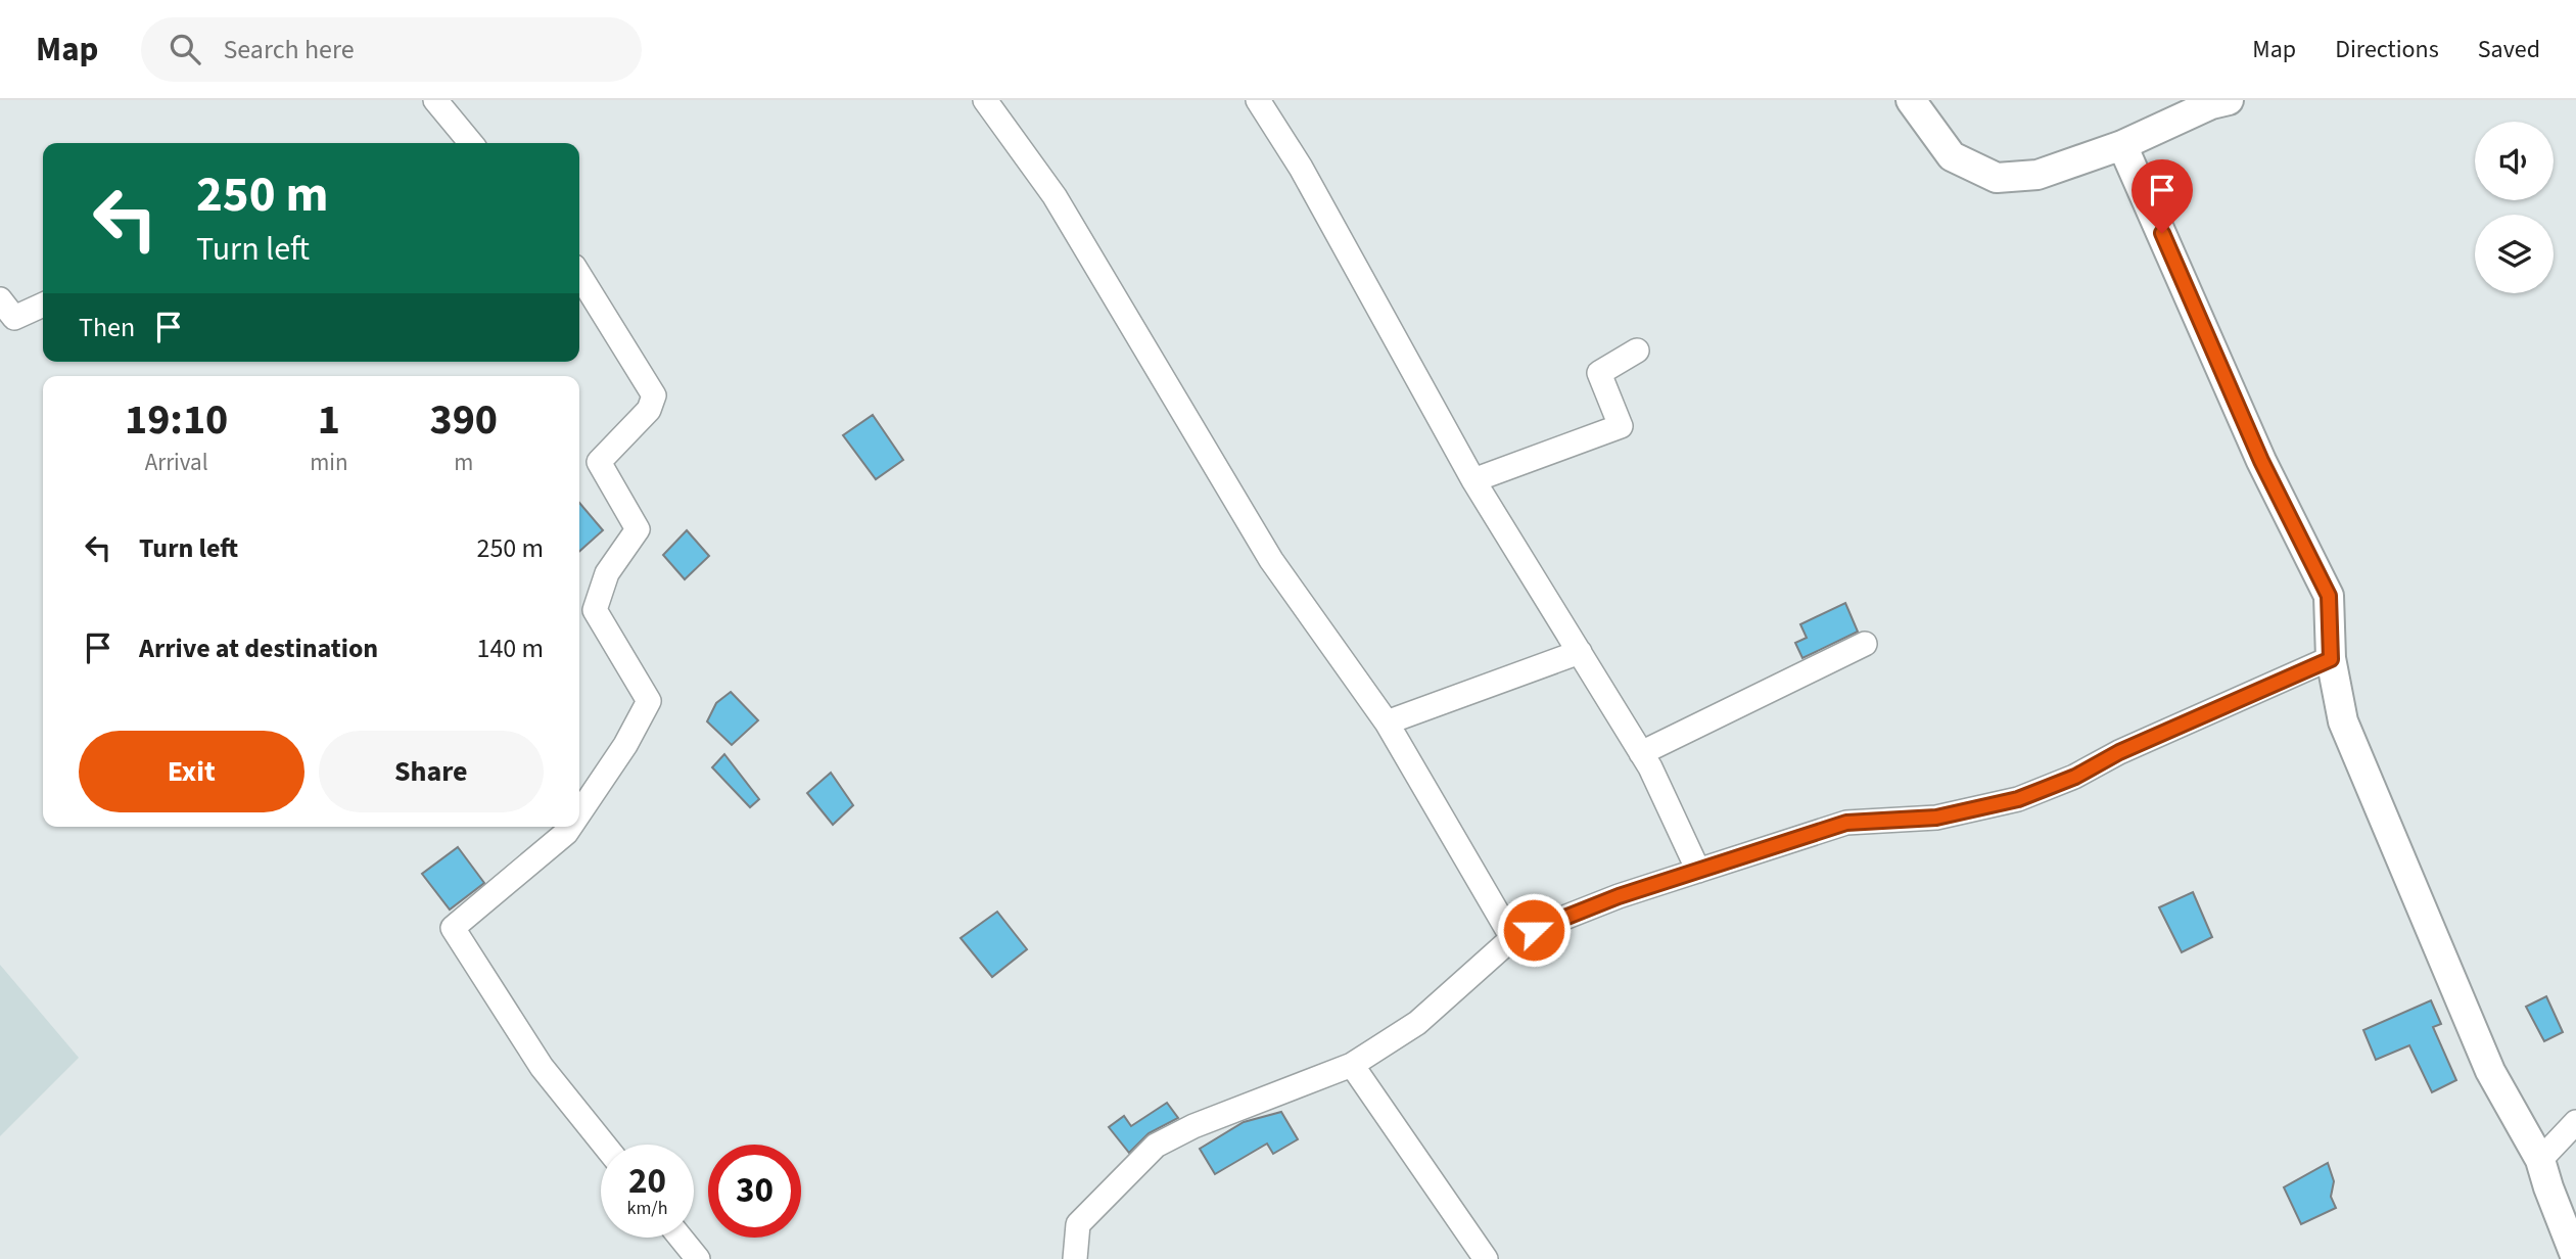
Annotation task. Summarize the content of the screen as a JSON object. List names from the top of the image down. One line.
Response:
{"page":{"header":"Map","search":"Search here","nav":["Map","Directions","Saved"],"turn":["250 m","Turn left"],"then":"Then","eta":["19:10","Arrival","1","min","390","m"],"list":[{"name":"Turn left","value":"250 m"},{"name":"Arrive at destination","value":"140 m"}],"buttons":["Exit","Share"],"speed":"20 km/h","limit":"30"}}
